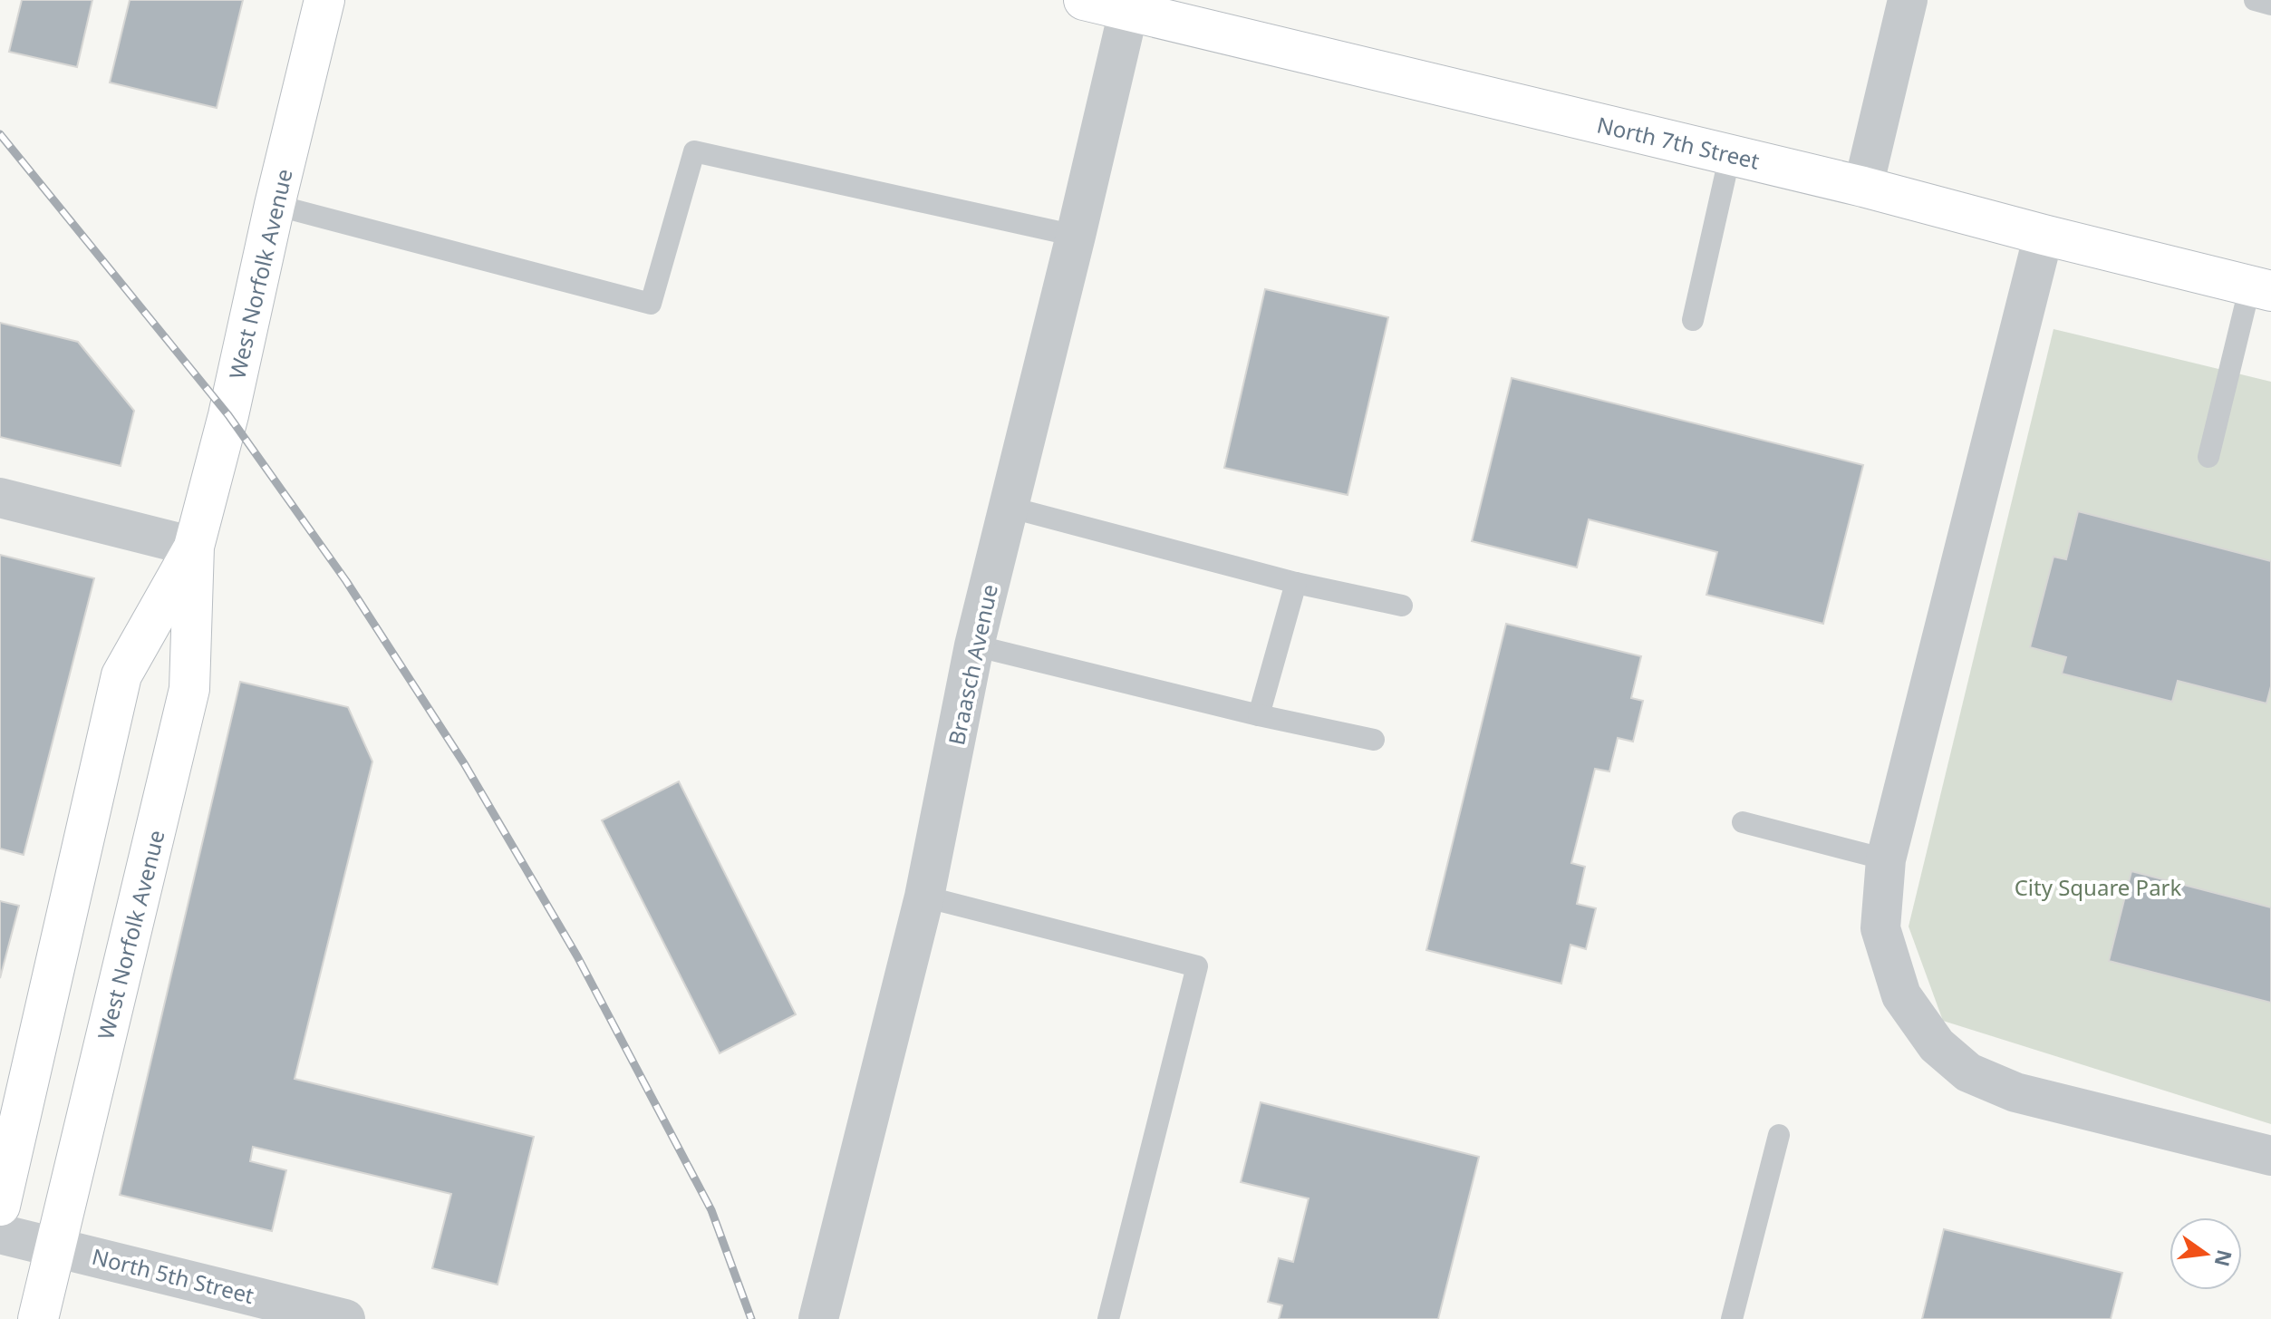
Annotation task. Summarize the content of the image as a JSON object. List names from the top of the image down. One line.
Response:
{"streets":{"main road":["North 7th Street","West Norfolk Avenue"],"street":["Braasch Avenue","North 5th Street"]},"crossings":[["North 7th Street","Braasch Avenue"],["West Norfolk Avenue","North 5th Street"]],"parks":["City Square Park"],"north":"right"}
